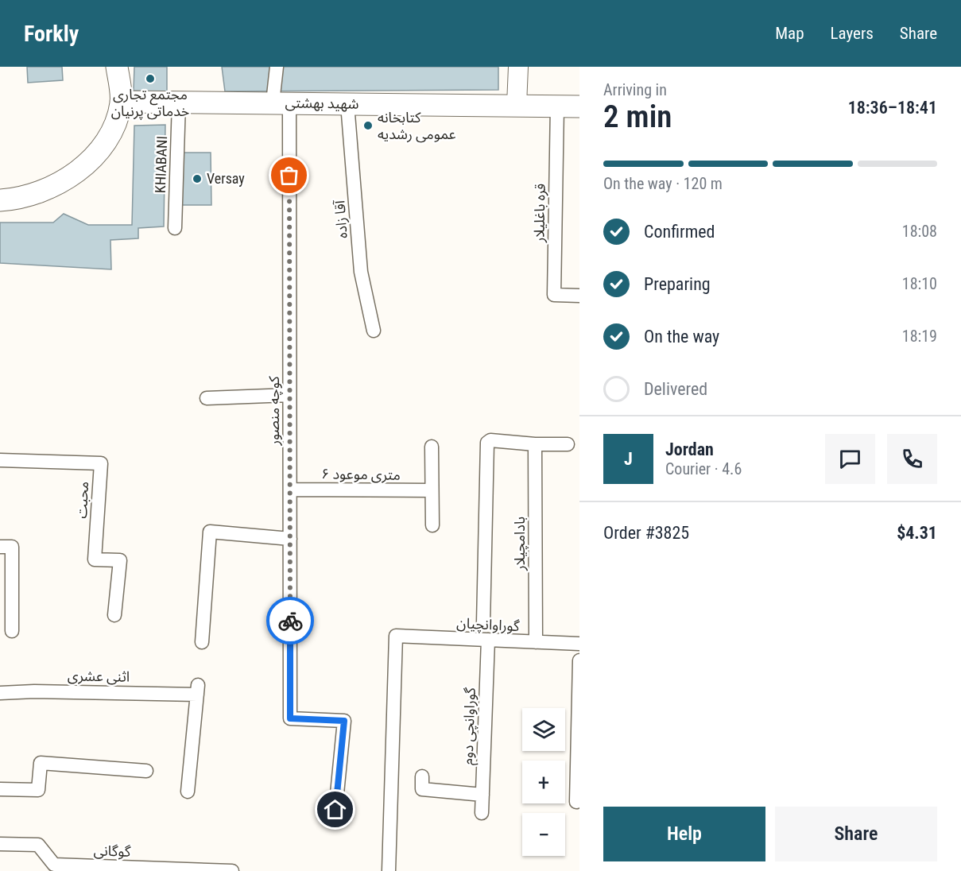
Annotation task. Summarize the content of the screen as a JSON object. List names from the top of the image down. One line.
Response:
{"streets":{"main road":["شهید بهشتى"],"street":["KHIABANI","قره باغلیلار","آقا زاده","کوچه منصور","۶ متری موعود","محبت","بادامچیلار","گوراوانچیان","اثنی عشری","گوراوانچی دوم","گوگانی"]},"crossings":[["شهید بهشتى","KHIABANI"],["شهید بهشتى","قره باغلیلار"],["شهید بهشتى","آقا زاده"],["شهید بهشتى","کوچه منصور"],["کوچه منصور","۶ متری موعود"],["بادامچیلار","گوراوانچیان"],["گوراوانچیان","گوراوانچی دوم"]],"places":["مجتمع تجاری خدماتی پرنیان","کتابخانه عمومی رشدیه","Versay"],"page":{"header":"Forkly","nav":["Map","Layers","Share"],"heading":["2 min","Arriving in","18:36–18:41"],"panel":["Jordan","Courier · 4.6","Order #3825","$4.31"],"bar":"On the way · 120 m","list":[["Confirmed","18:08"],["Preparing","18:10"],["On the way","18:19"],"Delivered"],"round":"J","map_buttons":["+","−"],"buttons":["Help","Share"]}}
